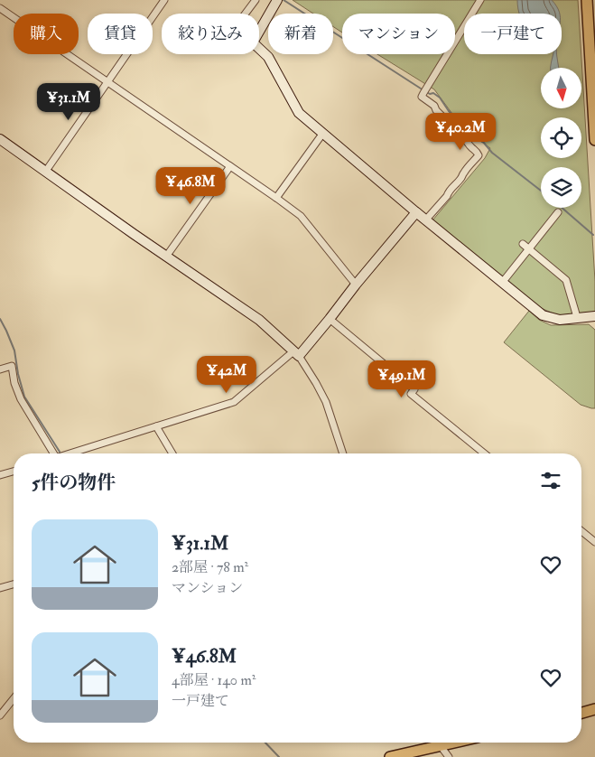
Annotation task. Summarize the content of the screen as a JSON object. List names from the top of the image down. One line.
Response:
{"north":"bottom","page":{"chip":["購入","賃貸","絞り込み","新着","マンション","一戸建て"],"price":["¥31.1M","¥40.2M","¥46.8M","¥42M","¥49.1M"],"heading":"5件の物件","list":[{"name":"¥31.1M","note":"2部屋 · 78 m² · マンション"},{"name":"¥46.8M","note":"4部屋 · 140 m² · 一戸建て"}]}}
